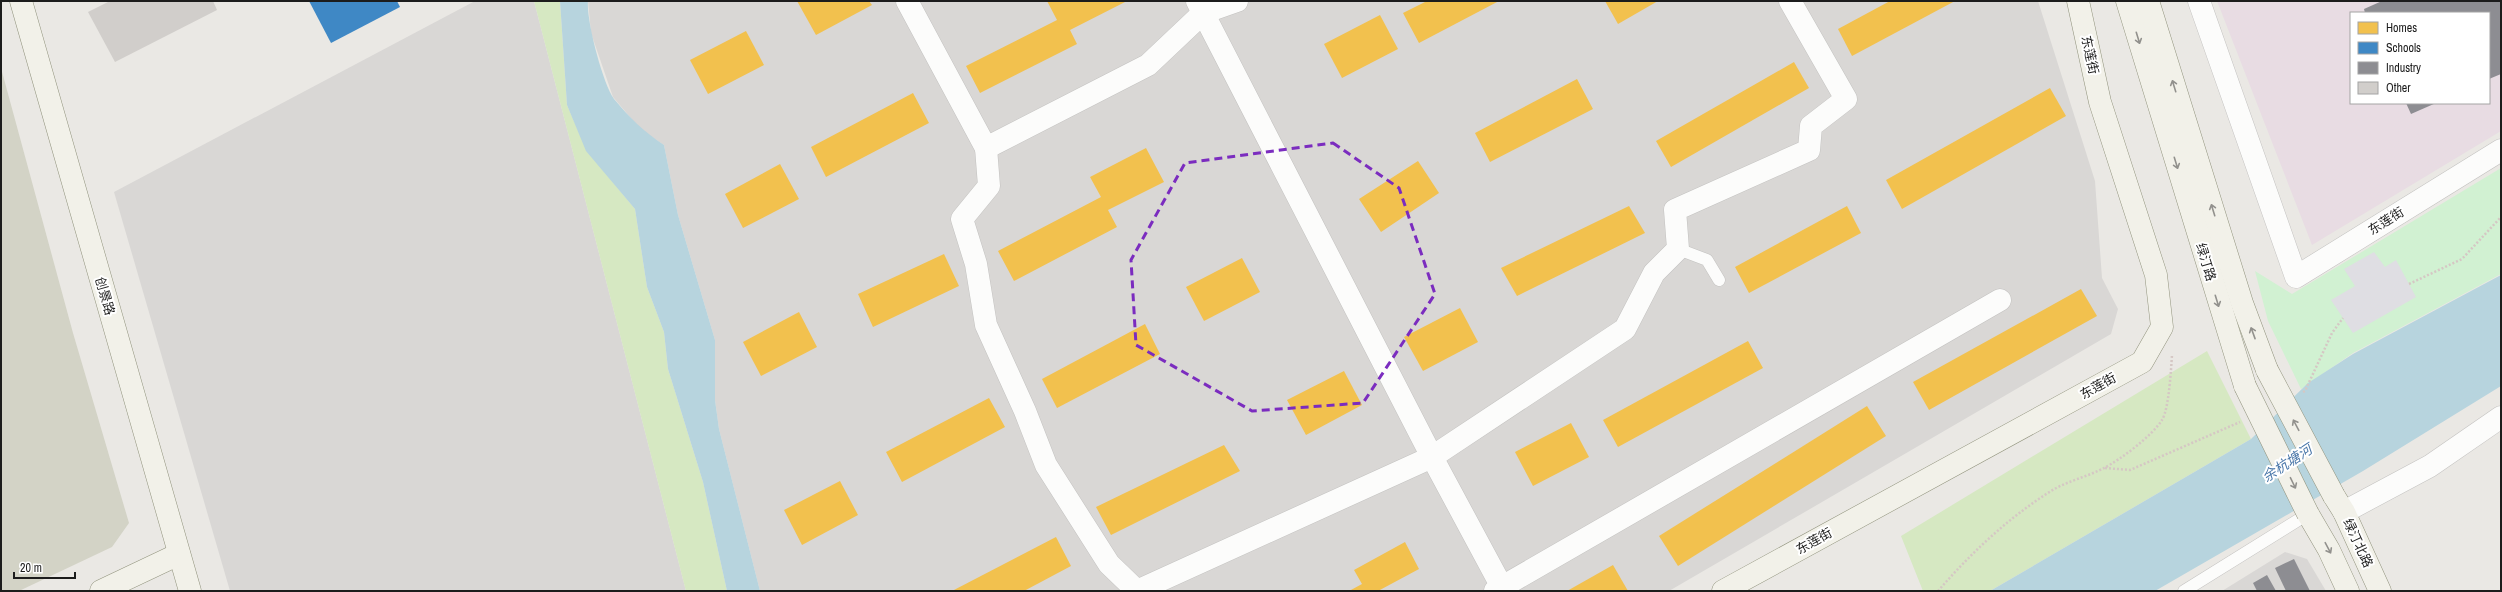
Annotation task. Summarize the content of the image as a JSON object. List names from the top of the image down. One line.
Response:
{"streets":{"street":["东莲街","绿汀路","创景路","绿汀北路"]},"crossings":[["绿汀路","绿汀北路"]],"water":["余杭塘河"],"legend":["Homes","Schools","Industry","Other"],"scale_bar":"20 m"}
